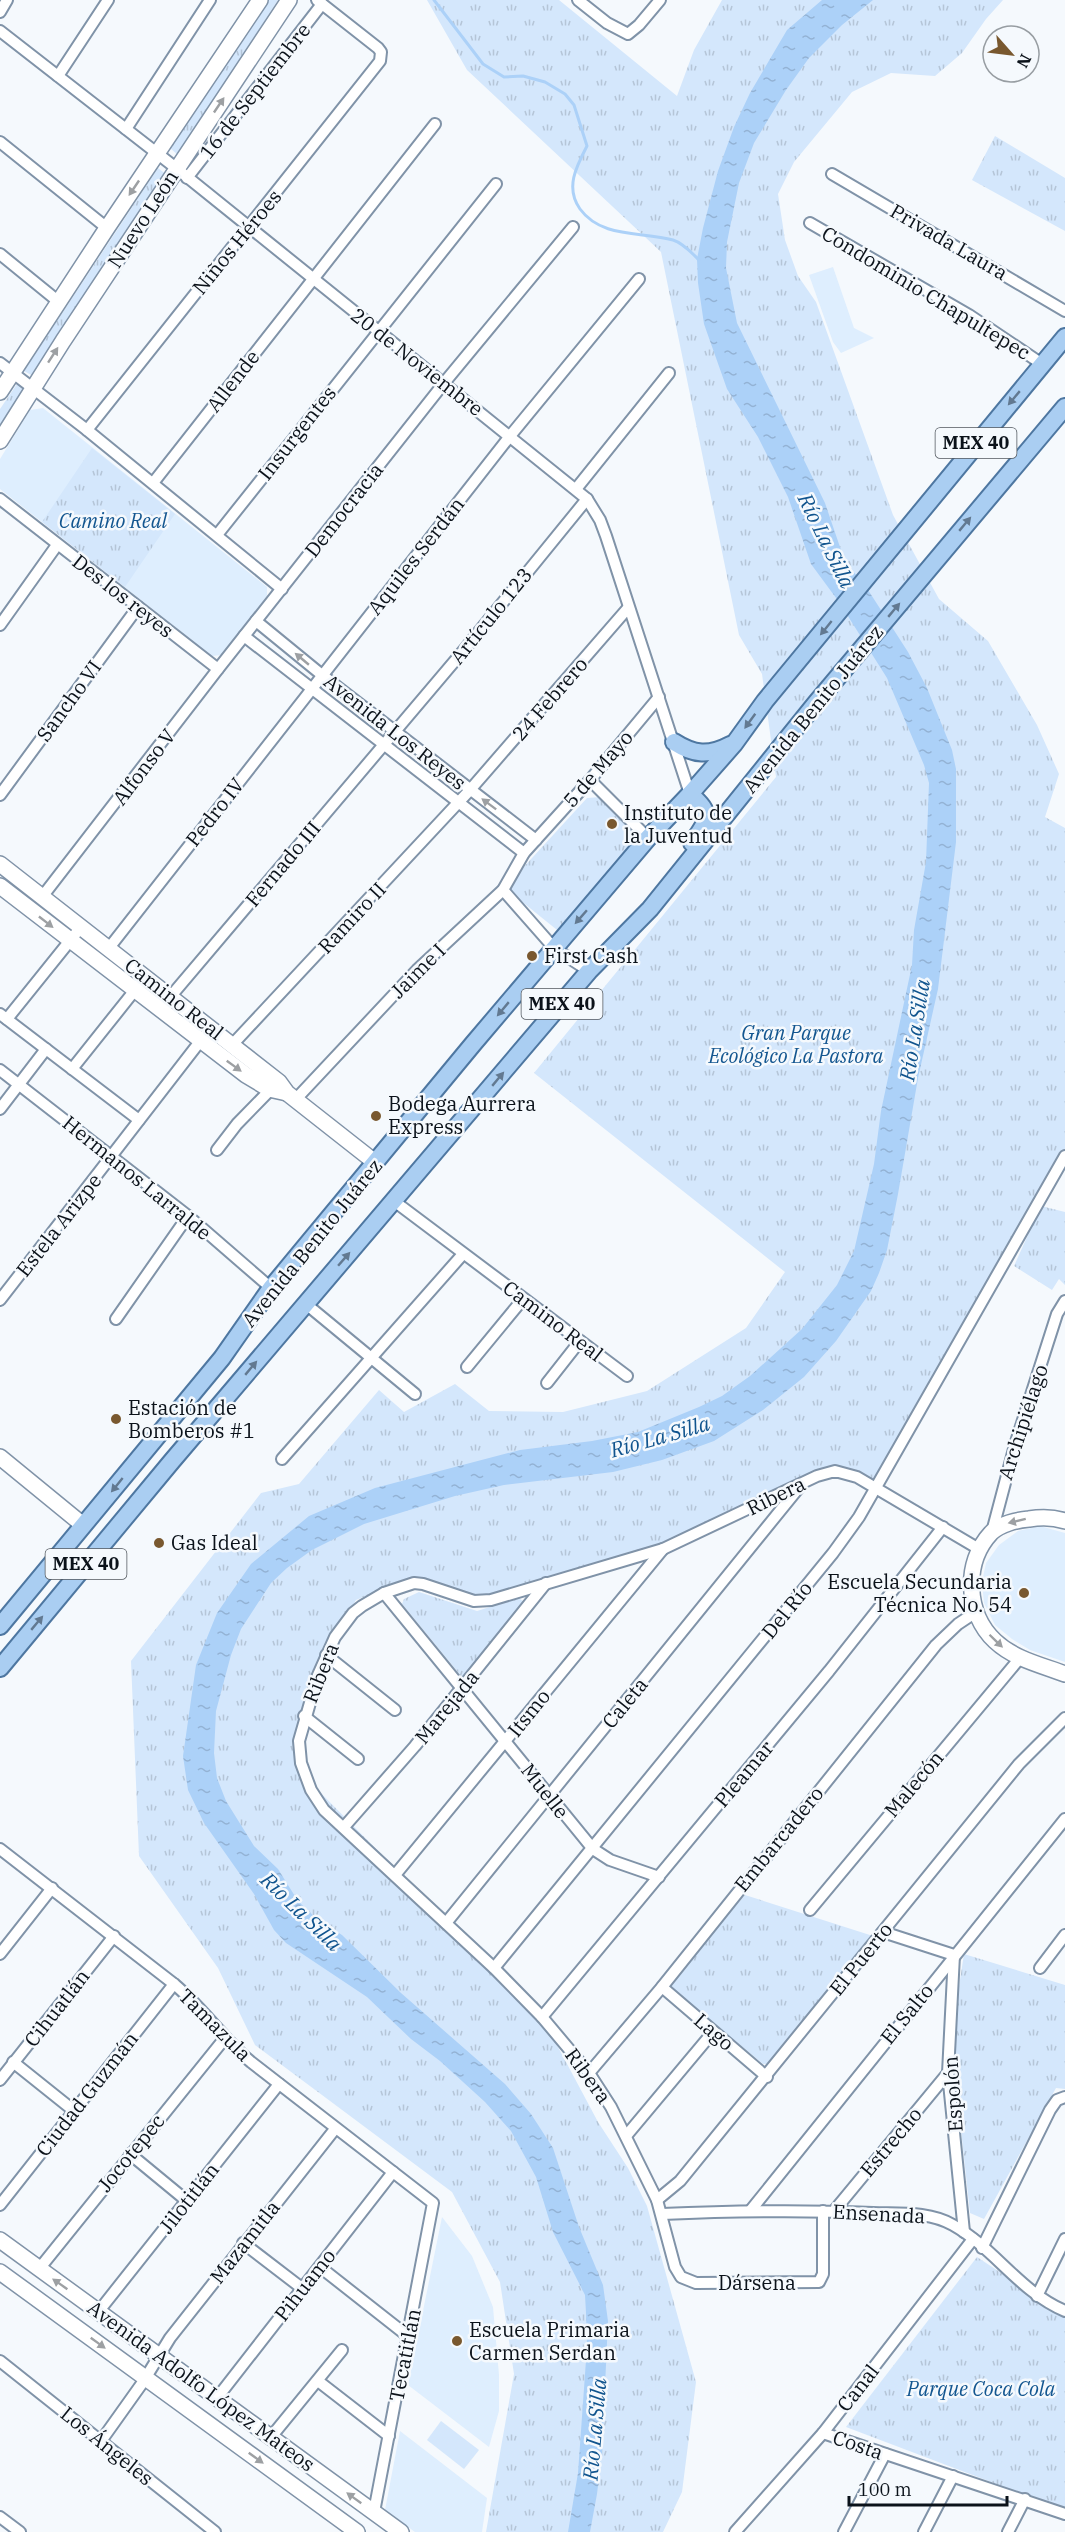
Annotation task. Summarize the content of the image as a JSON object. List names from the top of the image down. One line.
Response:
{"streets":{"main road":["MEX 40","Avenida Benito Juárez"],"street":["16 de Septiembre","Nuevo León","Niños Héroes","Privada Laura","Condominio Chapultepec","20 de Noviembre","Allende","Insurgentes","Democracia","Aquiles Serdán","Des los reyes","Artículo 123","24 Febrero","Sancho VI","Avenida Los Reyes","Alfonso V","5 de Mayo","Pedro IV","Fernado III","Ramiro II","Jaime I","Camino Real","Hermanos Larralde","Estela Arizpe","Archipiélago","Ribera","Del Río","Caleta","Marejada","Itsmo","Pleamar","Malecón","Muelle","Embarcadero","El Puerto","Cihuatlán","El Salto","Tamazula","Lago","Ciudad Guzmán","Espolón","Estrecho","Jocotepec","Jilotitlán","Ensenada","Mazamitla","Dársena","Pihuamo","Tecatitlán","Avenida Adolfo López Mateos","Canal","Costa","Los Ángeles"]},"crossings":[["16 de Septiembre","Nuevo León"],["16 de Septiembre","Niños Héroes"],["16 de Septiembre","20 de Noviembre"],["Nuevo León","20 de Noviembre"],["Niños Héroes","20 de Noviembre"],["Condominio Chapultepec","Avenida Benito Juárez"],["20 de Noviembre","Allende"],["20 de Noviembre","Insurgentes"],["20 de Noviembre","Democracia"],["20 de Noviembre","Aquiles Serdán"],["20 de Noviembre","Artículo 123"],["20 de Noviembre","24 Febrero"],["20 de Noviembre","Avenida Benito Juárez"],["20 de Noviembre","5 de Mayo"],["Democracia","Avenida Los Reyes"],["Democracia","Alfonso V"],["Aquiles Serdán","Avenida Los Reyes"],["Aquiles Serdán","Pedro IV"],["Des los reyes","Sancho VI"],["Des los reyes","Alfonso V"],["Artículo 123","Avenida Los Reyes"],["Artículo 123","Fernado III"],["24 Febrero","Avenida Los Reyes"],["24 Febrero","Ramiro II"],["Avenida Benito Juárez","Camino Real"],["Avenida Benito Juárez","Hermanos Larralde"],["Avenida Los Reyes","Alfonso V"],["Avenida Los Reyes","5 de Mayo"],["Avenida Los Reyes","Pedro IV"],["Avenida Los Reyes","Fernado III"],["Avenida Los Reyes","Ramiro II"],["Avenida Los Reyes","Jaime I"],["Alfonso V","Camino Real"],["5 de Mayo","Jaime I"],["Pedro IV","Camino Real"],["Fernado III","Camino Real"],["Ramiro II","Camino Real"],["Jaime I","Camino Real"],["Camino Real","Estela Arizpe"],["Hermanos Larralde","Estela Arizpe"],["Ribera","Del Río"],["Ribera","Caleta"],["Ribera","Marejada"],["Ribera","Itsmo"],["Ribera","Pleamar"],["Ribera","Muelle"],["Ribera","Embarcadero"],["Ribera","El Puerto"],["Ribera","Ensenada"],["Ribera","Dársena"],["Del Río","Muelle"],["Caleta","Muelle"],["Marejada","Muelle"],["Itsmo","Muelle"],["Pleamar","Muelle"],["Embarcadero","Lago"],["El Puerto","Lago"],["Cihuatlán","Tamazula"],["El Salto","Espolón"],["El Salto","Ensenada"],["Tamazula","Ciudad Guzmán"],["Tamazula","Jocotepec"],["Tamazula","Jilotitlán"],["Tamazula","Mazamitla"],["Tamazula","Pihuamo"],["Tamazula","Tecatitlán"],["Espolón","Estrecho"],["Espolón","Ensenada"],["Espolón","Canal"],["Estrecho","Ensenada"],["Estrecho","Dársena"],["Jocotepec","Avenida Adolfo López Mateos"],["Jilotitlán","Avenida Adolfo López Mateos"],["Ensenada","Dársena"],["Ensenada","Canal"],["Mazamitla","Avenida Adolfo López Mateos"],["Mazamitla","Los Ángeles"],["Pihuamo","Avenida Adolfo López Mateos"],["Tecatitlán","Avenida Adolfo López Mateos"],["Canal","Costa"]],"water":["Río La Silla"],"parks":["Camino Real","Gran Parque Ecológico La Pastora","Parque Coca Cola"],"places":["Instituto de la Juventud","First Cash","Bodega Aurrera Express","Estación de Bomberos #1","Gas Ideal","Escuela Secundaria Técnica No. 54","Escuela Primaria Carmen Serdan"],"scale_bar":"100 m","north":"bottom right"}
